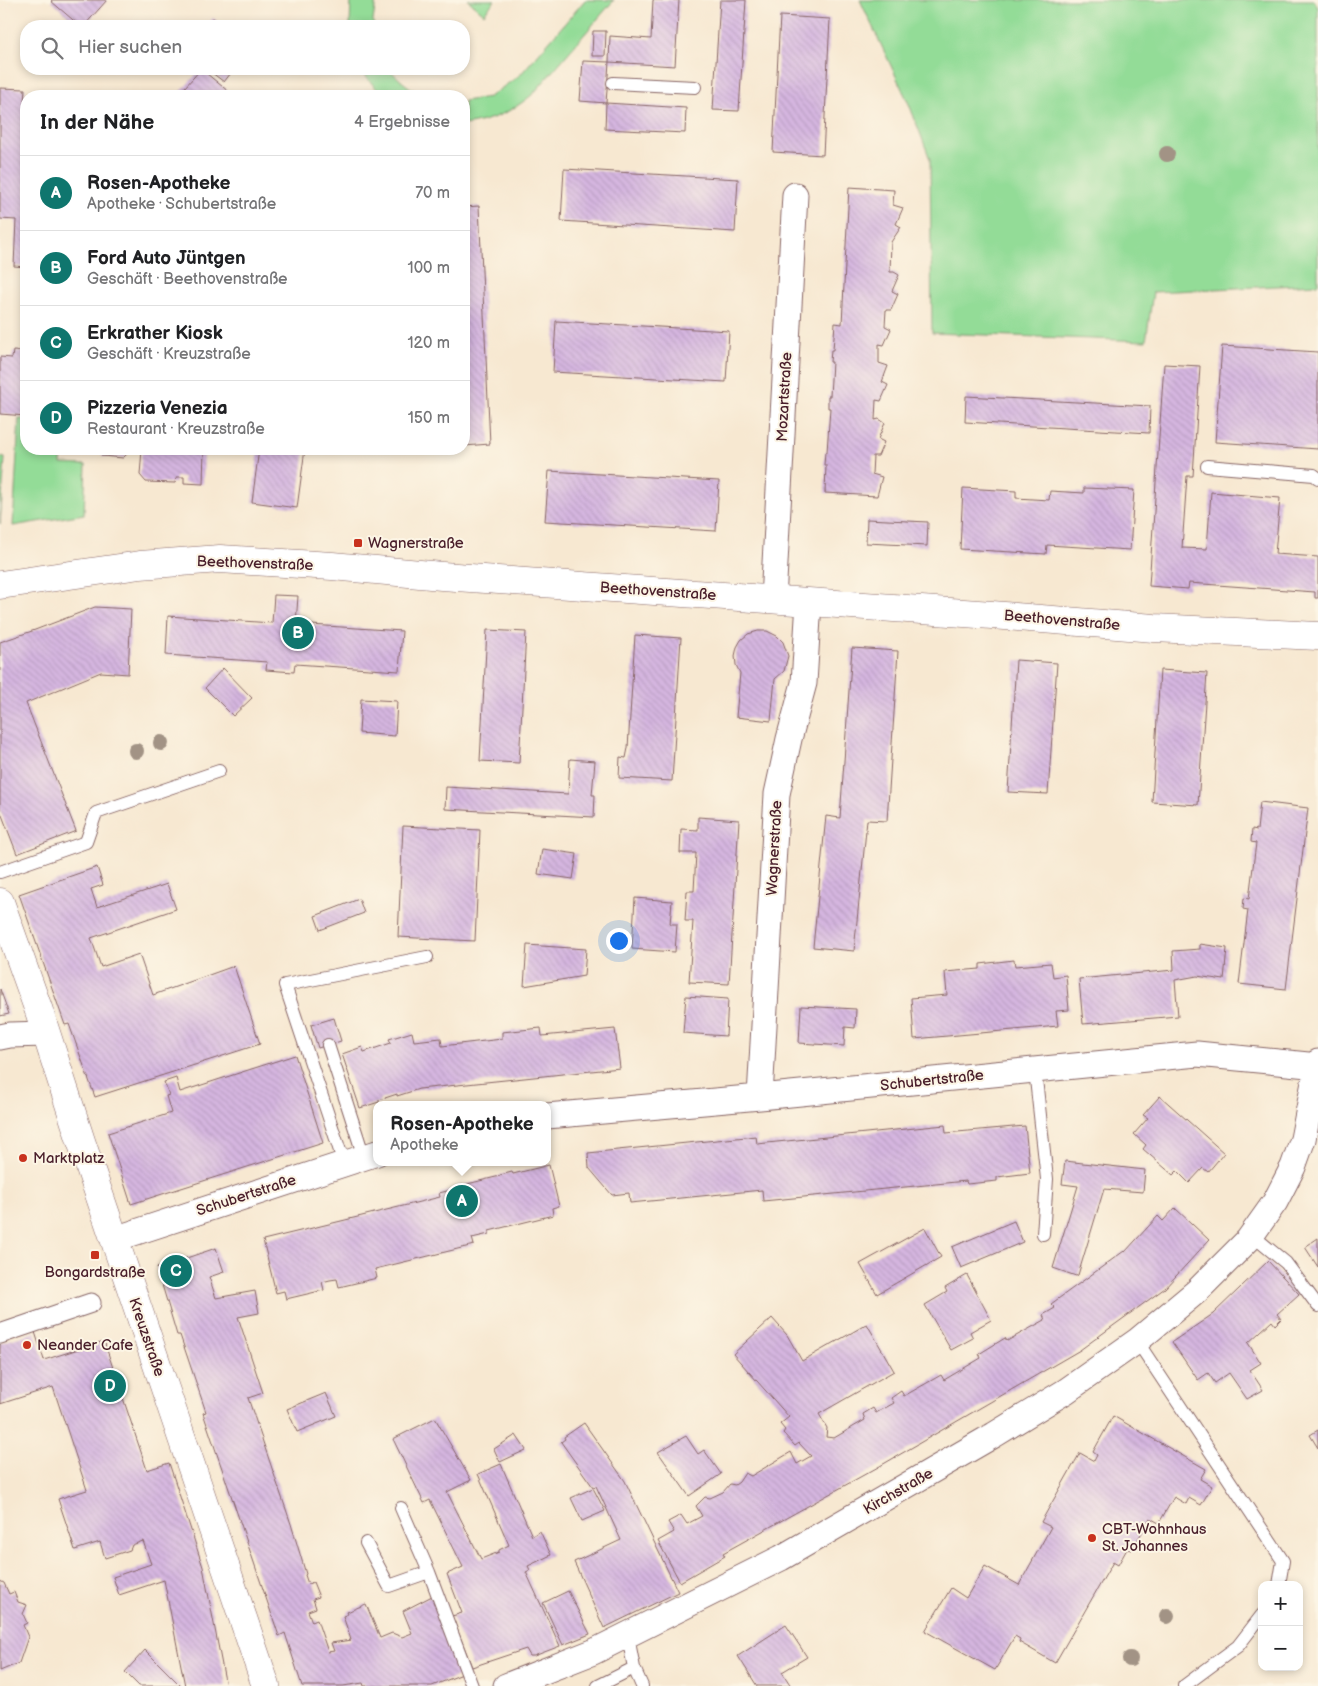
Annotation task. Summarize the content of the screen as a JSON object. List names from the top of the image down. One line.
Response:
{"streets":{"main road":["Beethovenstraße","Kreuzstraße"],"street":["Mozartstraße","Wagnerstraße","Schubertstraße","Kirchstraße"]},"crossings":[["Mozartstraße","Beethovenstraße"],["Beethovenstraße","Wagnerstraße"],["Wagnerstraße","Schubertstraße"],["Schubertstraße","Kreuzstraße"],["Schubertstraße","Kirchstraße"]],"places":{"transit":["Wagnerstraße","Bongardstraße"],"other":["Marktplatz","Neander Cafe","CBT-Wohnhaus St. Johannes"]},"page":{"search":"Hier suchen","heading":["In der Nähe","4 Ergebnisse"],"list":[{"mark":"A","name":"Rosen-Apotheke","note":"Apotheke · Schubertstraße","value":"70 m"},{"mark":"B","name":"Ford Auto Jüntgen","note":"Geschäft · Beethovenstraße","value":"100 m"},{"mark":"C","name":"Erkrather Kiosk","note":"Geschäft · Kreuzstraße","value":"120 m"},{"mark":"D","name":"Pizzeria Venezia","note":"Restaurant · Kreuzstraße","value":"150 m"}],"pins":["B","A","C","D"],"popup":["Rosen-Apotheke","Apotheke"],"map_buttons":["+","−"]}}
